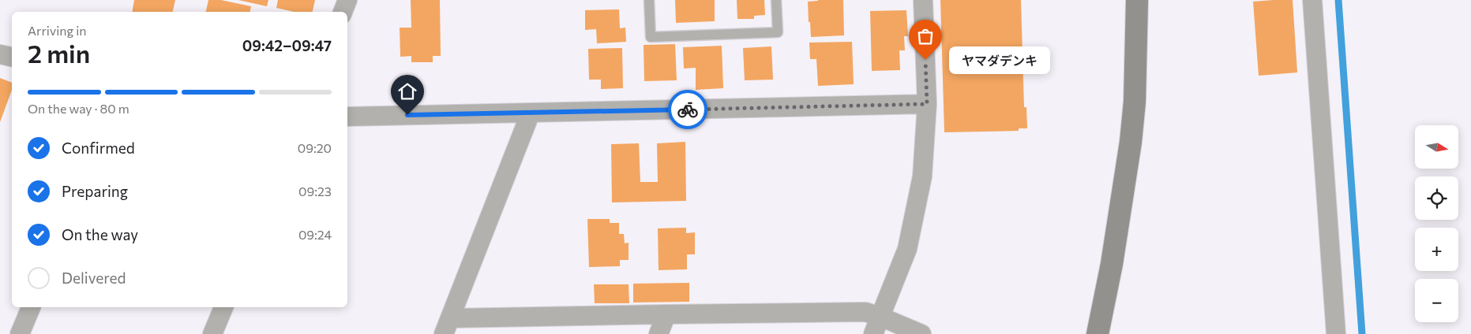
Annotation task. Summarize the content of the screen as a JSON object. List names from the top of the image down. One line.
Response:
{"places":["ヤマダデンキ"],"north":"right","page":{"heading":["2 min","Arriving in","09:42–09:47"],"bubble":"ヤマダデンキ","bar":"On the way · 80 m","map_buttons":["+","−"],"list":[["Confirmed","09:20"],["Preparing","09:23"],["On the way","09:24"],"Delivered"]}}
